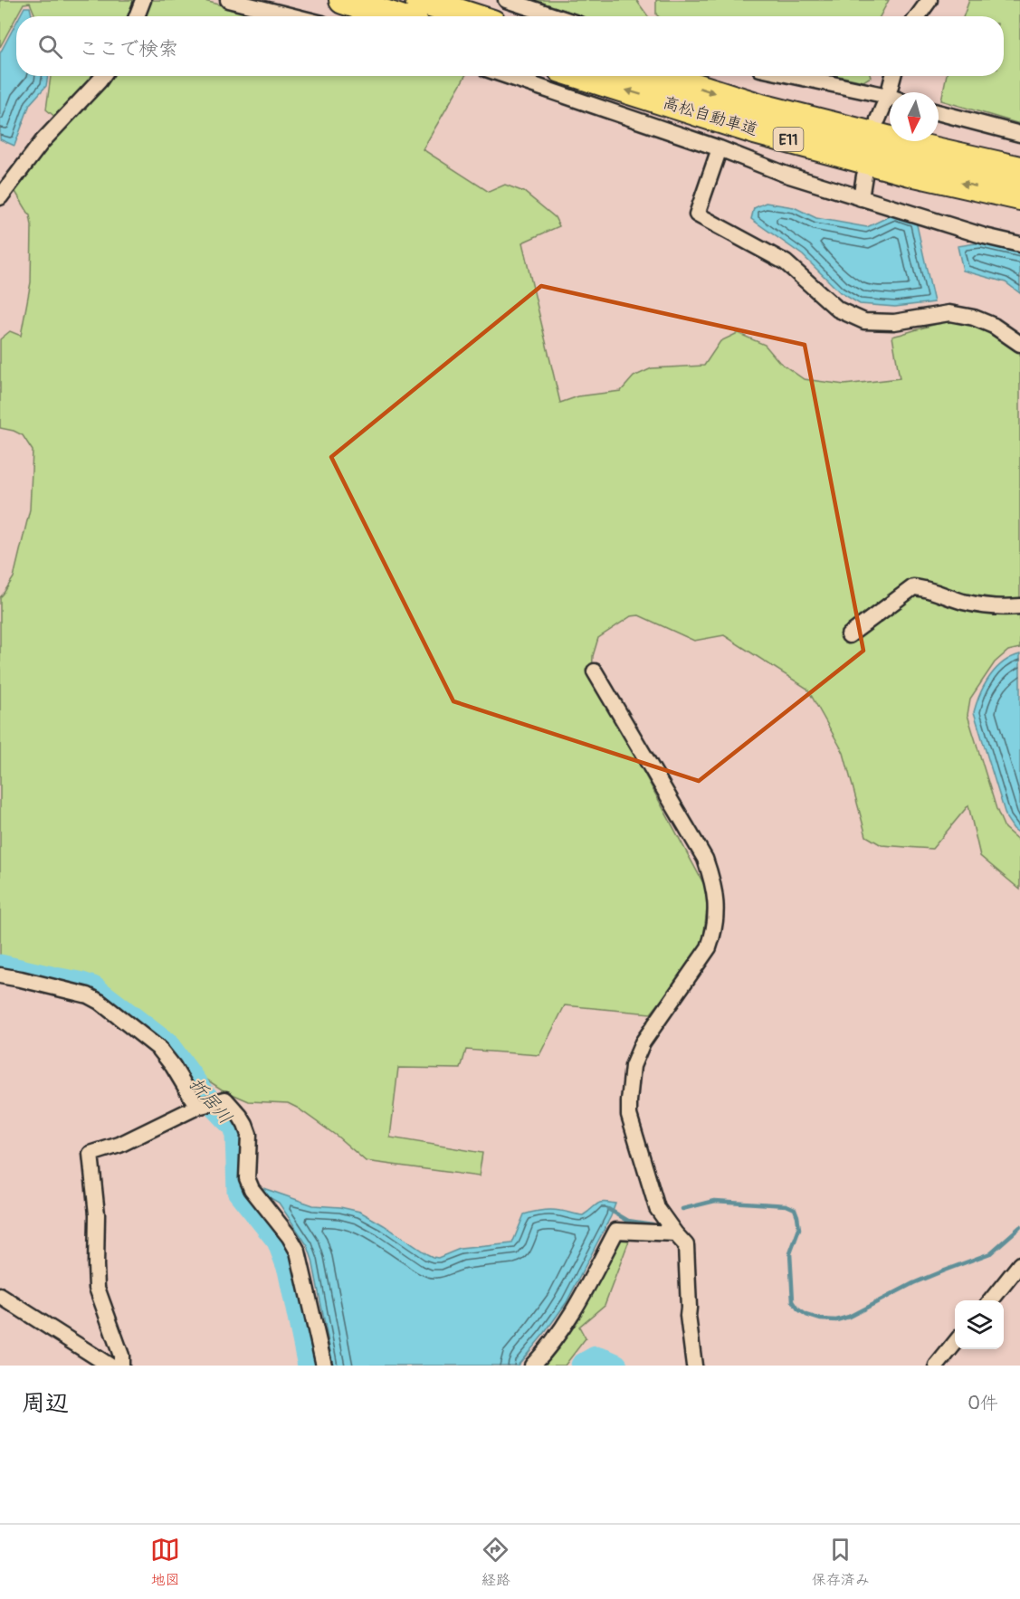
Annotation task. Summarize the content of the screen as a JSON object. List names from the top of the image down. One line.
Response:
{"streets":{"highway":["高松自動車道","E11"]},"water":["折居川"],"north":"bottom","page":{"search":"ここで検索","heading":["周辺","0件"],"nav":["地図","経路","保存済み"]}}
